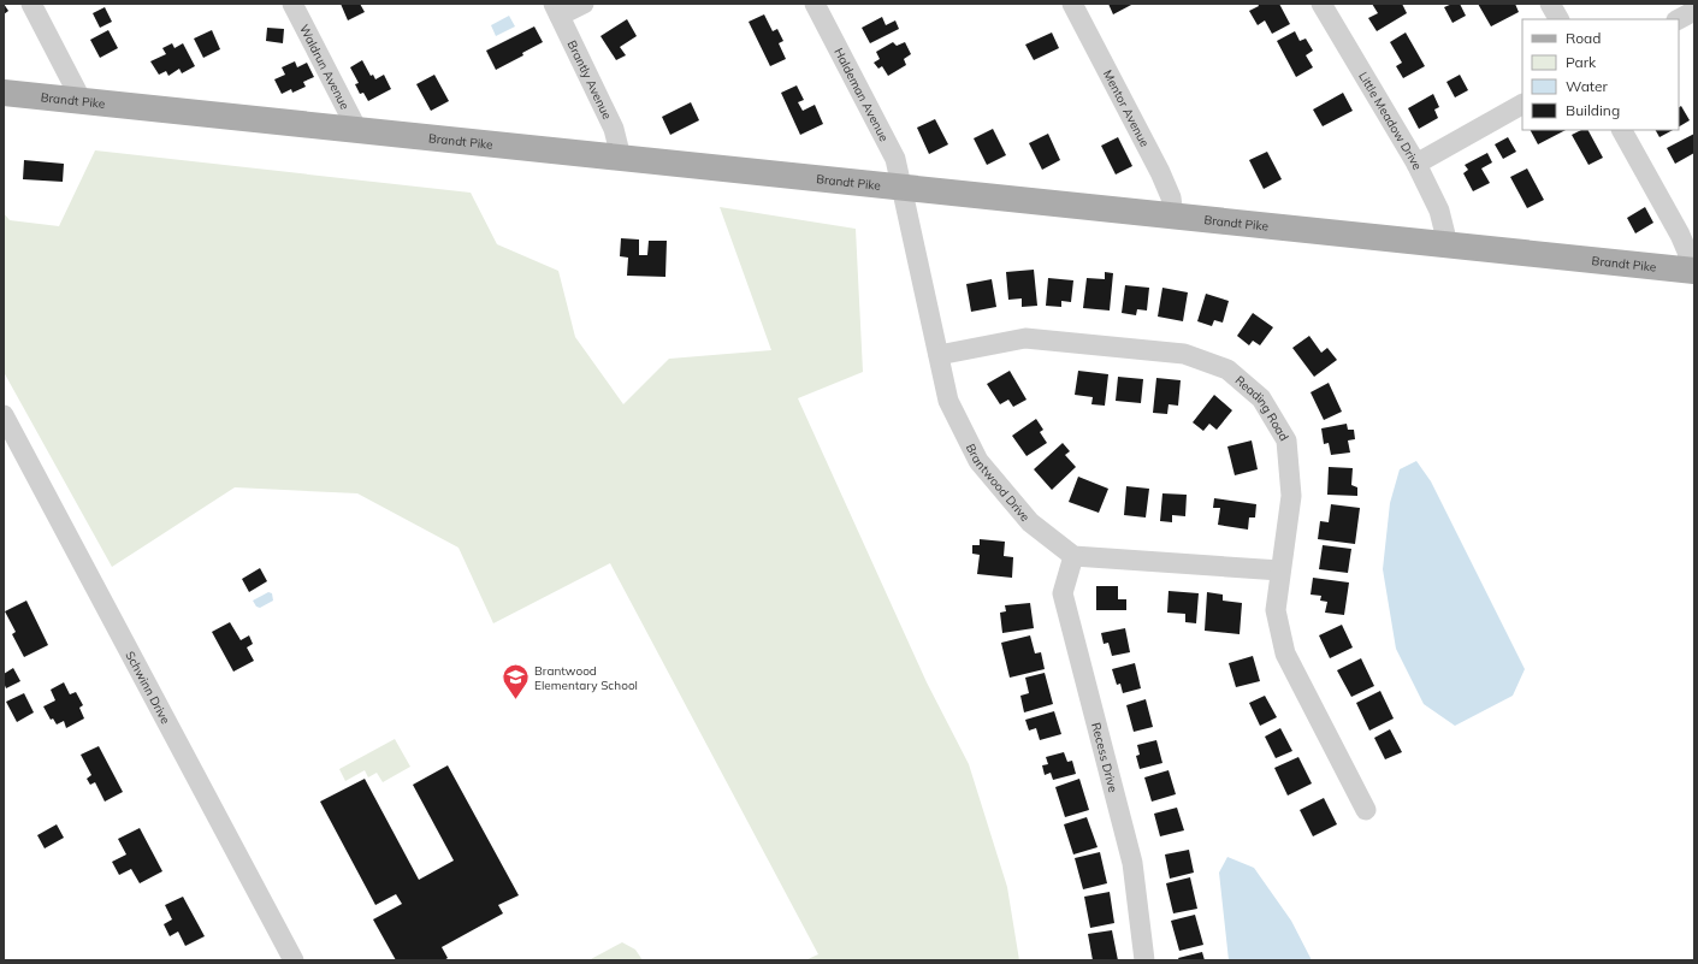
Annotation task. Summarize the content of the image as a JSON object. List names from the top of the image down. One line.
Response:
{"streets":{"main road":["Brandt Pike"],"street":["Waldrun Avenue","Brantly Avenue","Haldeman Avenue","Mentor Avenue","Little Meadow Drive","Reading Road","Brantwood Drive","Schwinn Drive","Recess Drive"]},"crossings":[["Waldrun Avenue","Brandt Pike"],["Brantly Avenue","Brandt Pike"],["Haldeman Avenue","Brandt Pike"],["Haldeman Avenue","Brantwood Drive"],["Brandt Pike","Mentor Avenue"],["Brandt Pike","Little Meadow Drive"],["Brandt Pike","Brantwood Drive"],["Reading Road","Brantwood Drive"],["Brantwood Drive","Recess Drive"]],"places":{"school or university":["Brantwood Elementary School"]},"legend":["Road","Park","Water","Building"]}
